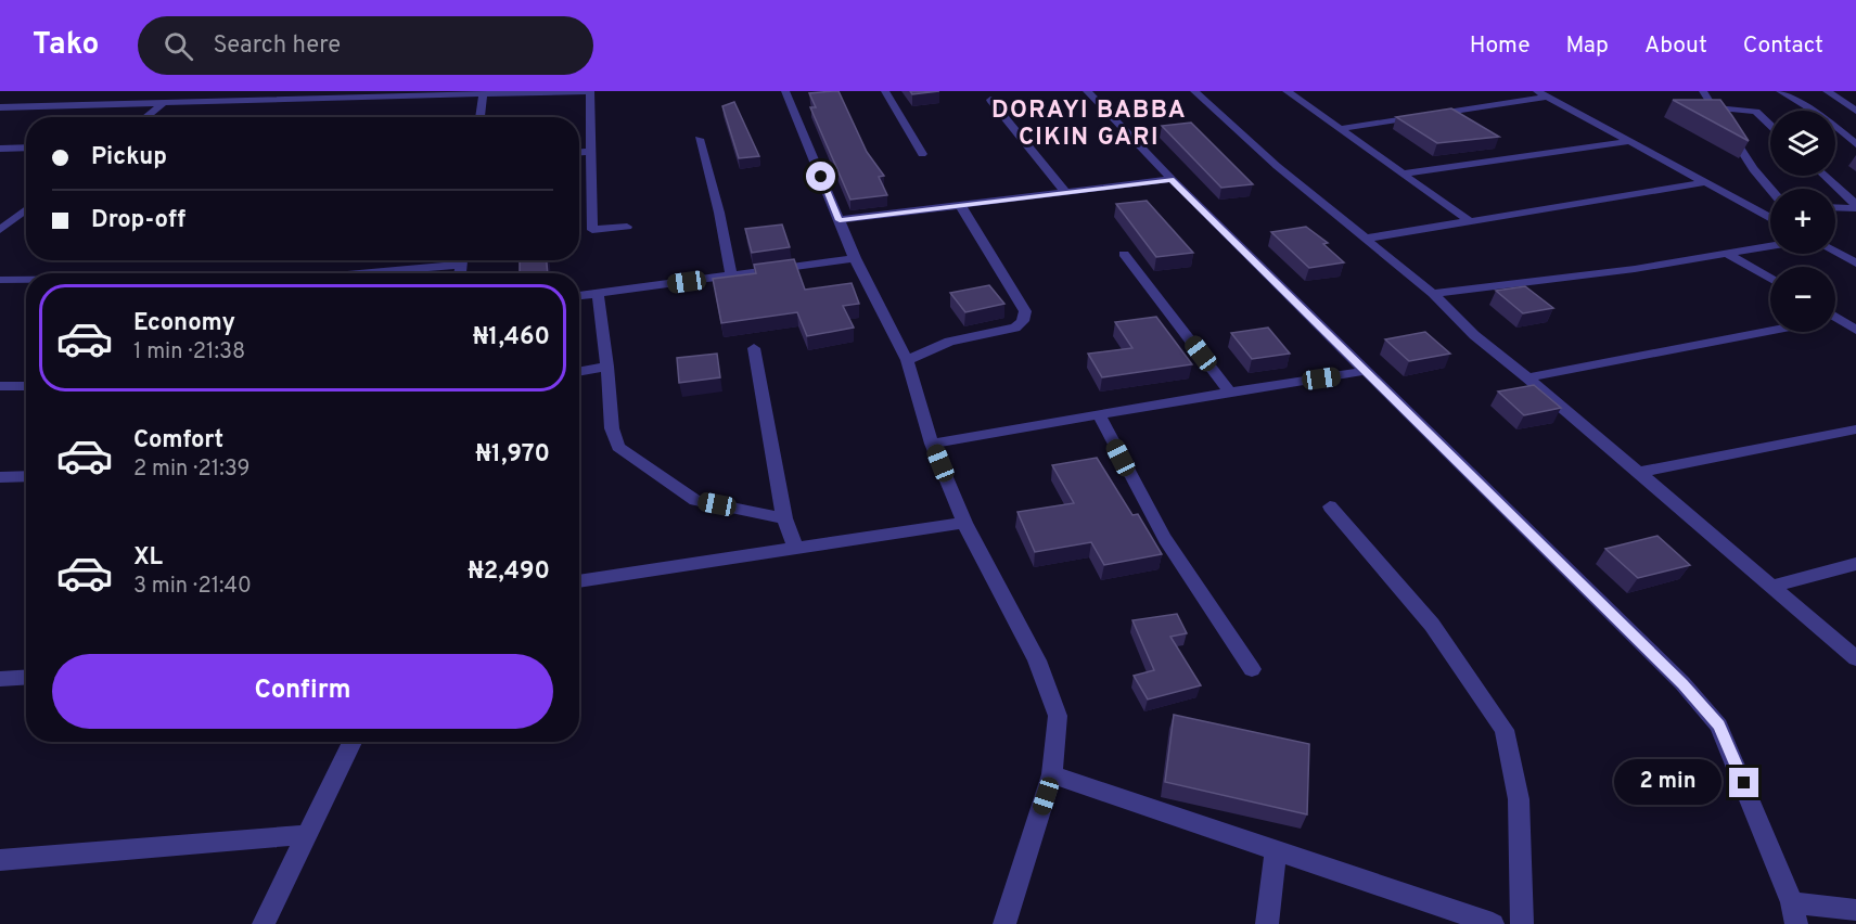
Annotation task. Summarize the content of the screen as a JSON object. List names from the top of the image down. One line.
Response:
{"districts":["DORAYI BABBA CIKIN GARI"],"page":{"header":"Tako","search":"Search here","nav":["Home","Map","About","Contact"],"map_buttons":["+","−"],"banner":["Pickup","Drop-off"],"list":[{"name":"Economy","note":"1 min · 21:38","value":"₦1,460"},{"name":"Comfort","note":"2 min · 21:39","value":"₦1,970"},{"name":"XL","note":"3 min · 21:40","value":"₦2,490"}],"buttons":"Confirm","bubble":"2 min"}}
